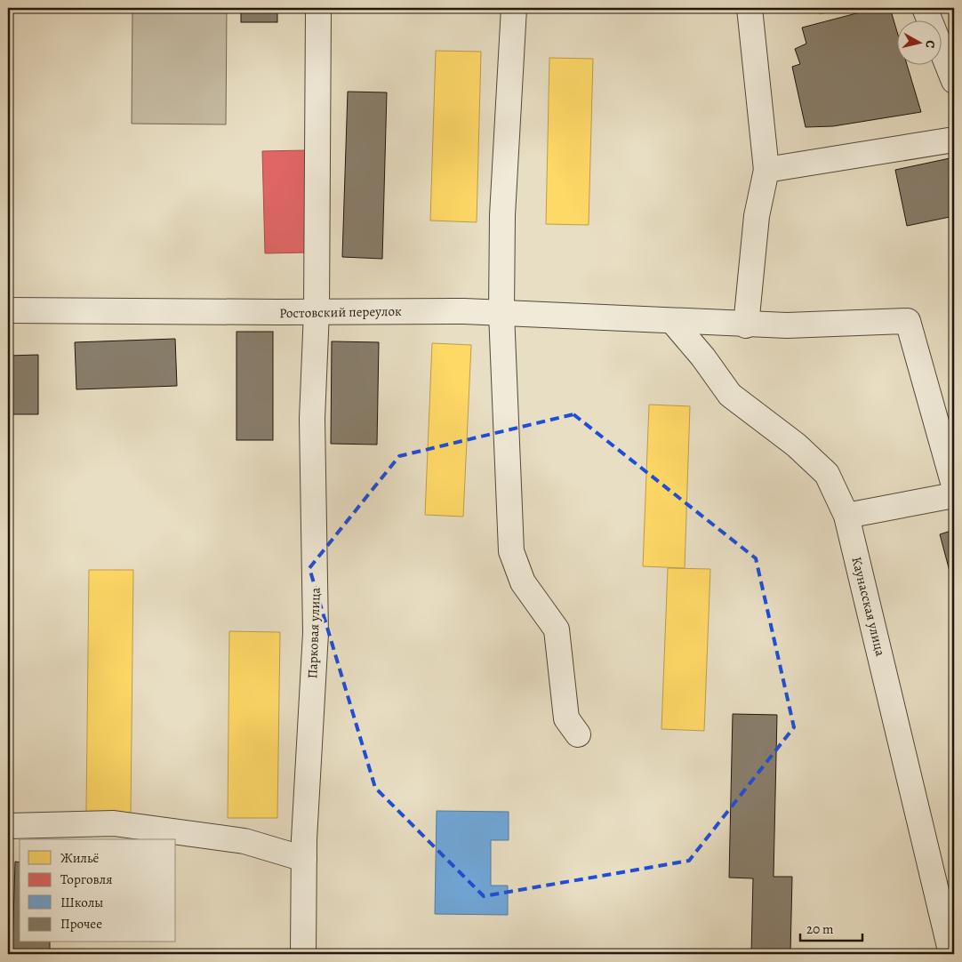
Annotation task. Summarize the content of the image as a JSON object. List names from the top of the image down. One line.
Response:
{"streets":{"street":["Ростовский переулок","Каунасская улица","Парковая улица"]},"crossings":[["Ростовский переулок","Каунасская улица"],["Ростовский переулок","Парковая улица"]],"legend":["Жильё","Торговля","Школы","Прочее"],"scale_bar":"20 m","north":"right"}
